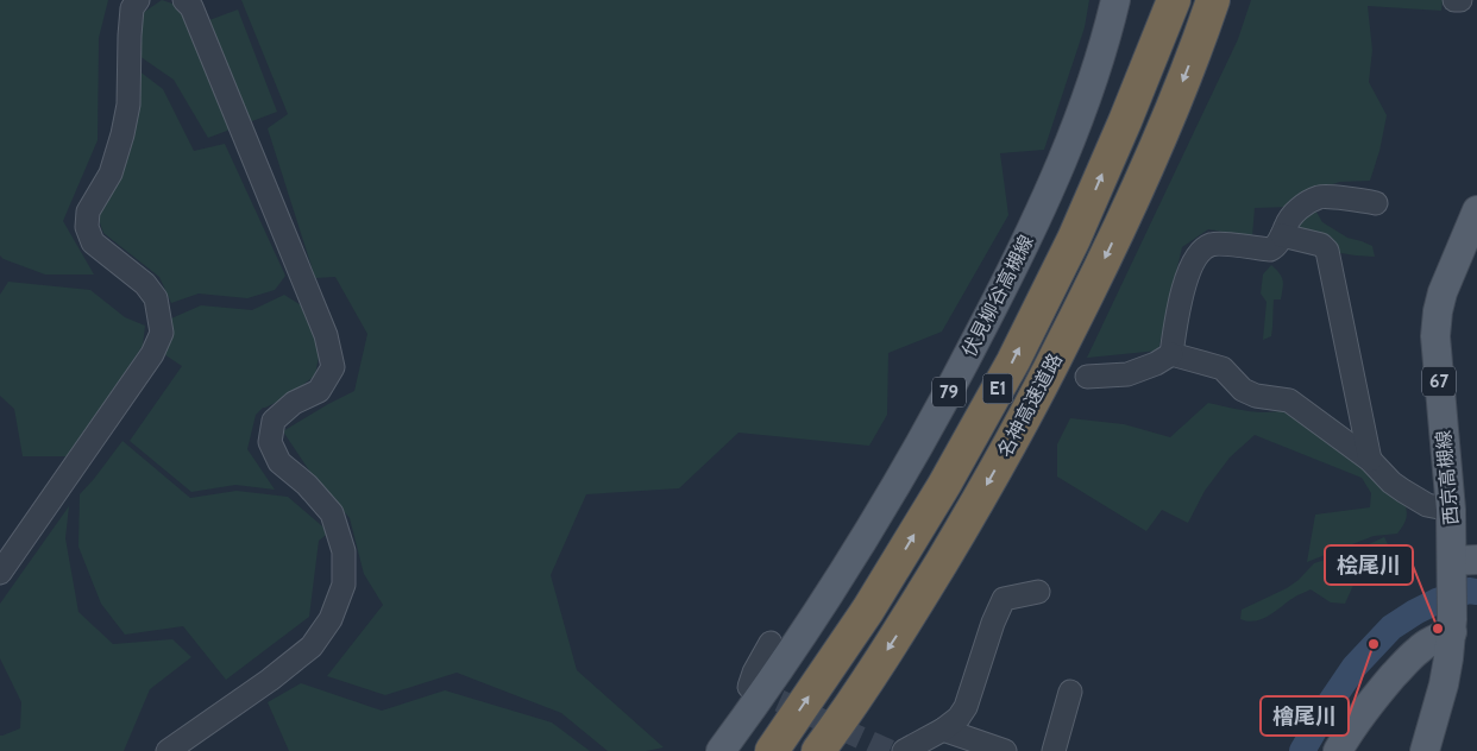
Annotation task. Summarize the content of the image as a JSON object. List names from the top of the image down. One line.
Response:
{"streets":{"highway":["E1","名神高速道路"],"main road":["伏見柳谷高槻線","67","79","西京高槻線"]},"places":["桧尾川","檜尾川"]}
